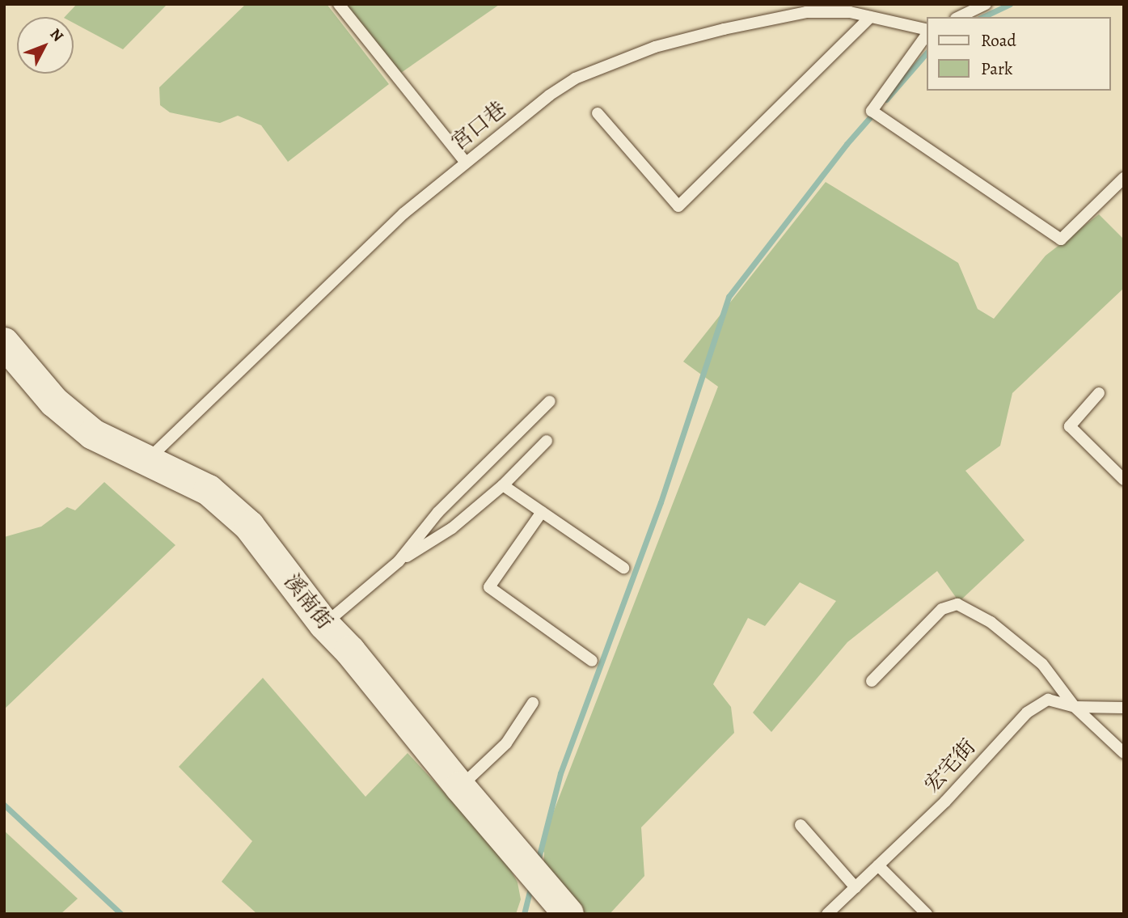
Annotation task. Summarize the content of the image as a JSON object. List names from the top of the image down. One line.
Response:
{"streets":{"street":["溪南街"],"lane":["宮口巷","宏宅街"]},"crossings":[["宮口巷","溪南街"]],"legend":["Road","Park"],"north":"top right"}
